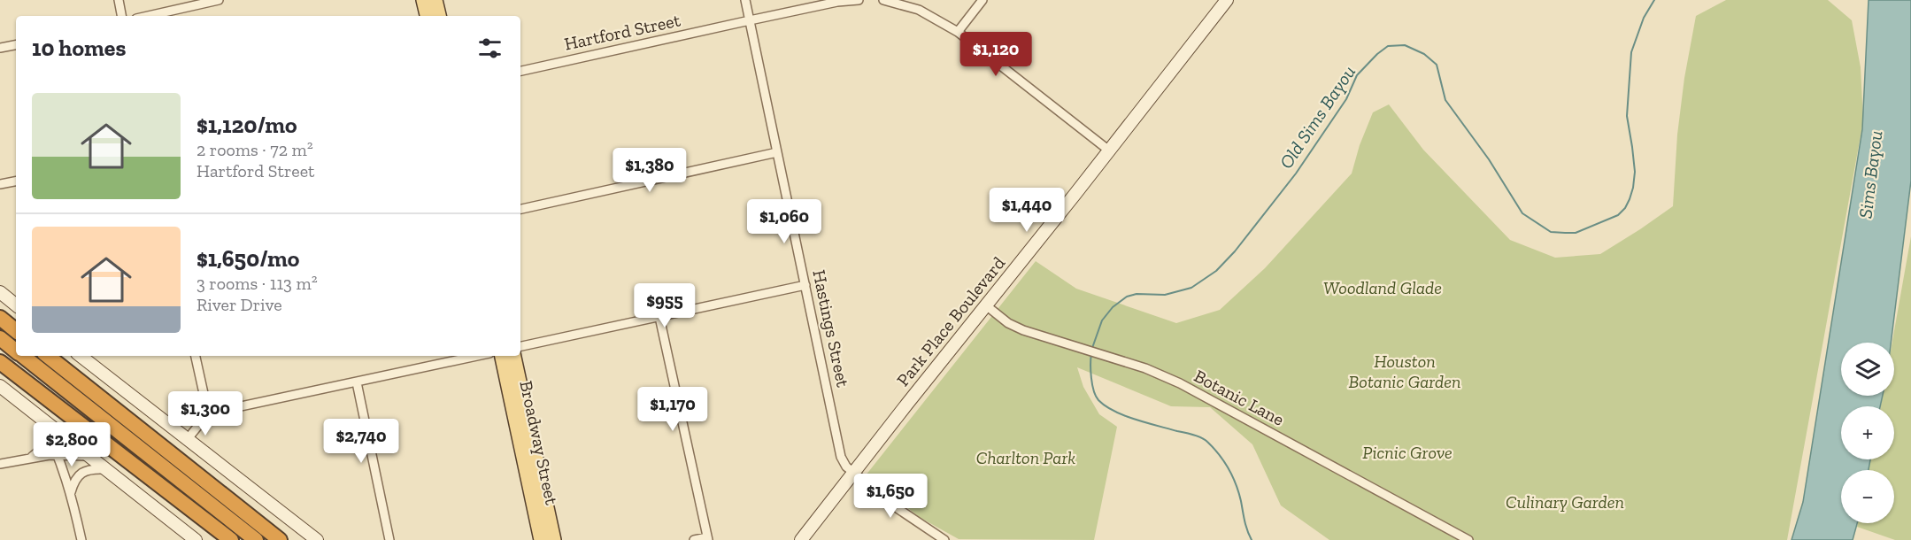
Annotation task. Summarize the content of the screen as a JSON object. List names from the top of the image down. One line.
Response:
{"streets":{"main road":["Broadway Street"],"street":["Hartford Street","Park Place Boulevard","Hastings Street","Botanic Lane"]},"crossings":[["Hartford Street","Hastings Street"],["Park Place Boulevard","Hastings Street"],["Park Place Boulevard","Botanic Lane"]],"water":["Old Sims Bayou","Sims Bayou"],"parks":["Woodland Glade","Houston Botanic Garden","Picnic Grove","Charlton Park","Culinary Garden"],"page":{"heading":"10 homes","price":["$1,120","$1,380","$1,440","$1,060","$955","$1,170","$1,300","$2,740","$2,800","$1,650"],"list":[{"name":"$1,120/mo","note":"2 rooms · 72 m² · Hartford Street"},{"name":"$1,650/mo","note":"3 rooms · 113 m² · River Drive"}],"map_buttons":["+","−"]}}
